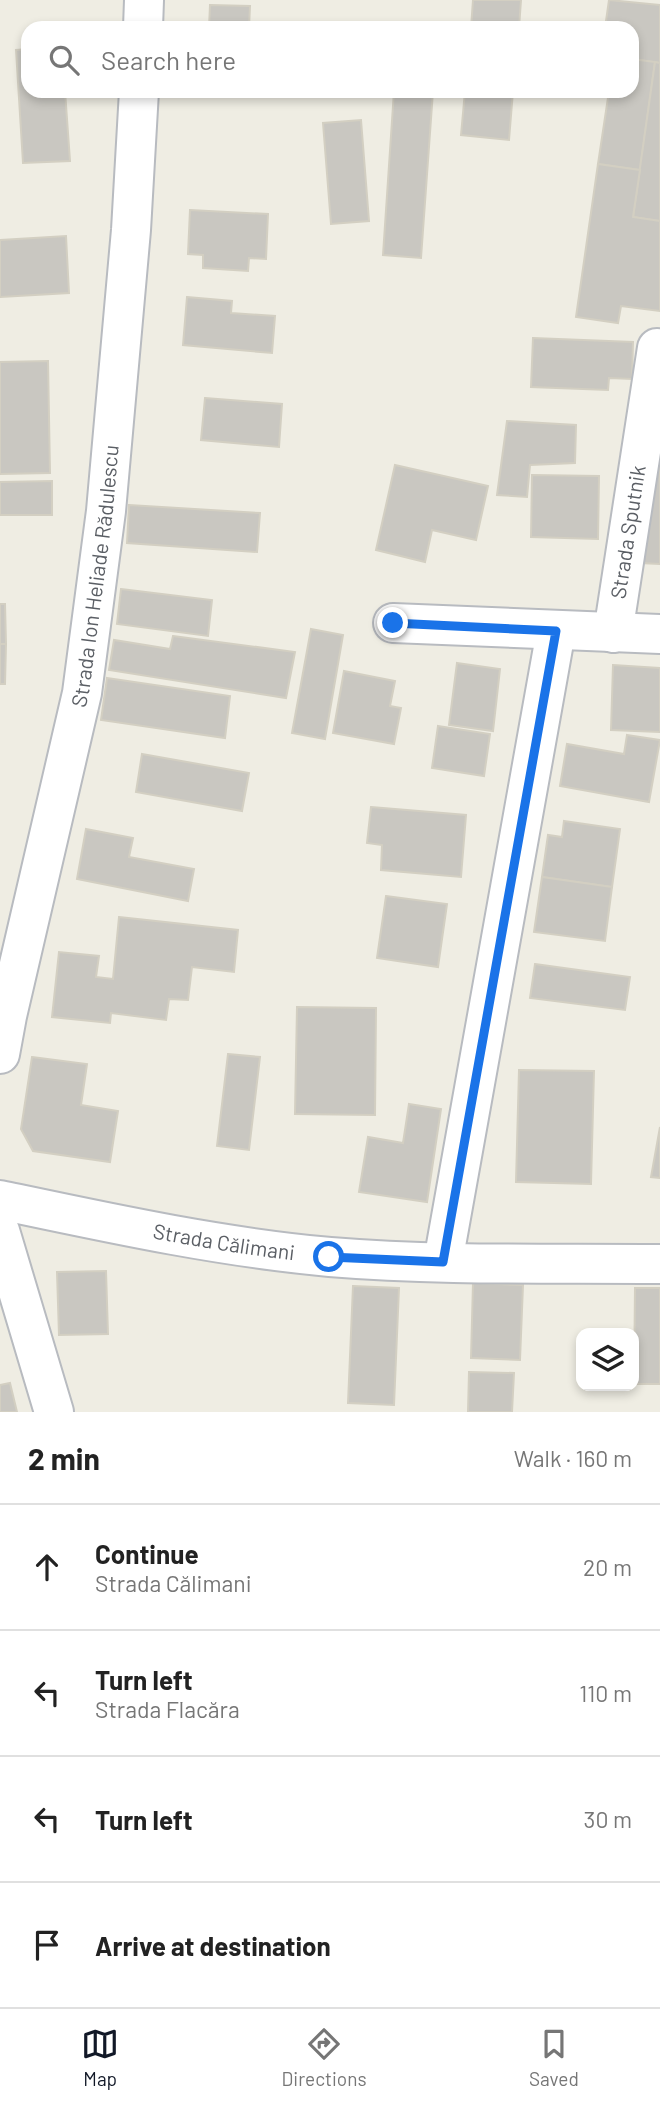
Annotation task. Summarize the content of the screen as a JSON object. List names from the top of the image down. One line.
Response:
{"streets":{"street":["Strada Sputnik","Strada Ion Heliade Rădulescu","Strada Călimani"]},"page":{"search":"Search here","heading":["2 min","Walk · 160 m"],"list":[["Continue","Strada Călimani","20 m"],["Turn left","Strada Flacăra","110 m"],["Turn left","30 m"],"Arrive at destination"],"nav":["Map","Directions","Saved"]}}
